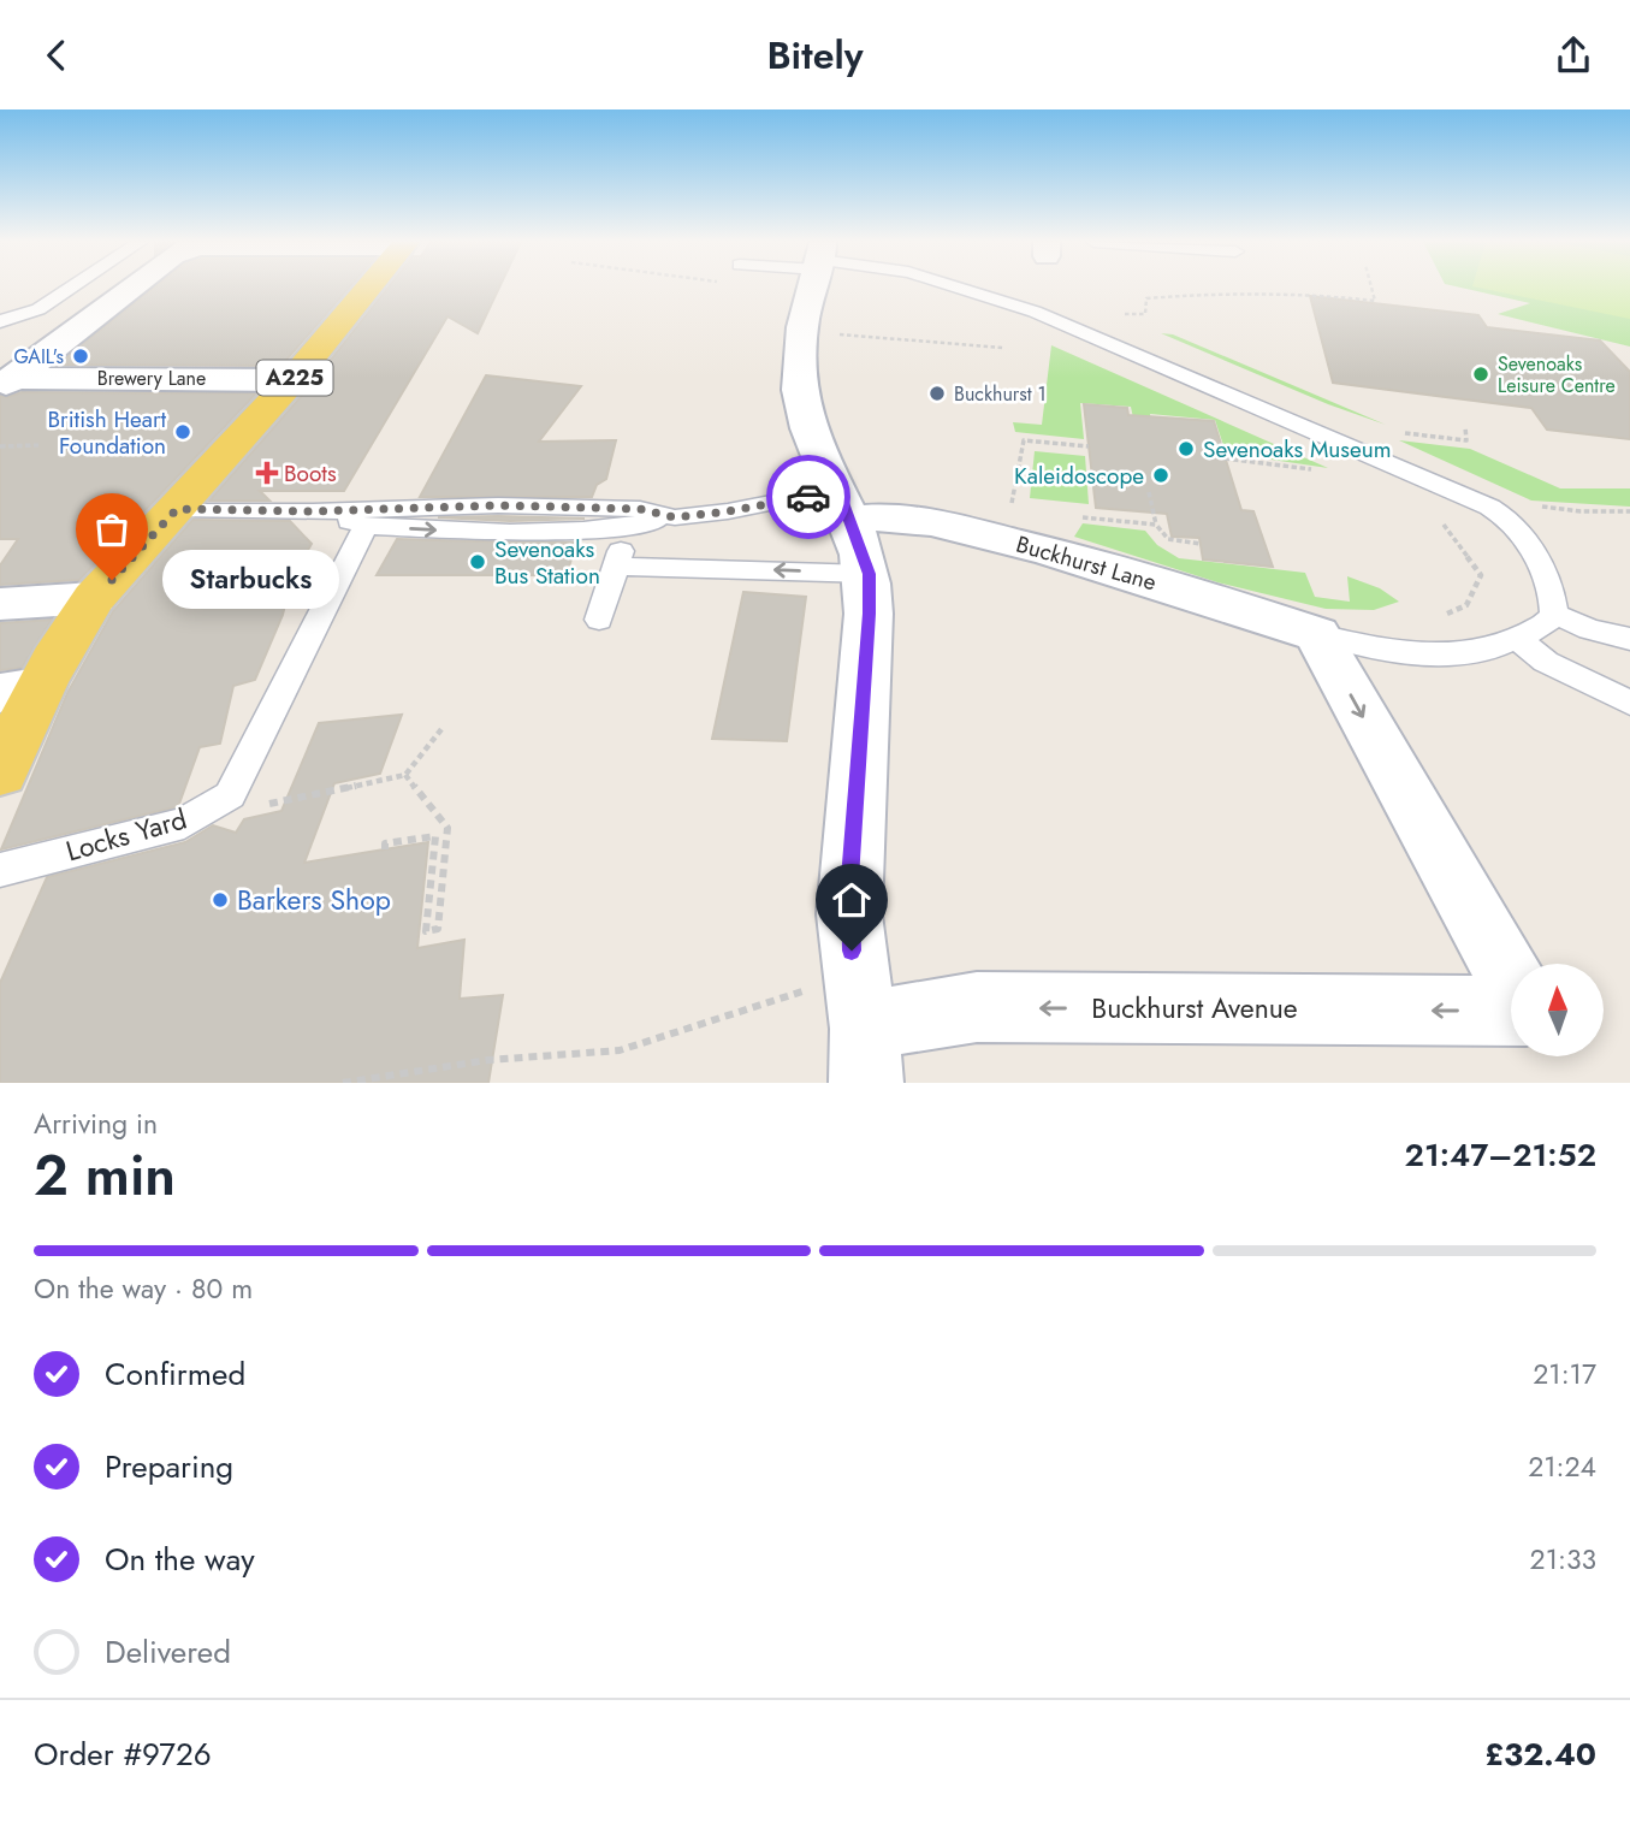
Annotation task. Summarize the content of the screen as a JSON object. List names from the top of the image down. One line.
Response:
{"streets":{"main road":["A225"],"street":["Brewery Lane","Buckhurst Lane","Buckhurst Avenue"],"lane":["Locks Yard"]},"crossings":[["Brewery Lane","A225"],["A225","Buckhurst Lane"],["Buckhurst Lane","Buckhurst Avenue"]],"places":{"other":["GAIL's","Sevenoaks Leisure Centre","Buckhurst 1","British Heart Foundation","Sevenoaks Museum","Kaleidoscope","Sevenoaks Bus Station","Starbucks","Barkers Shop"],"health":["Boots"]},"north":"top","page":{"header":"Bitely","bubble":"Starbucks","heading":["2 min","Arriving in","21:47–21:52"],"panel":["Order #9726","£32.40"],"bar":"On the way · 80 m","list":[["Confirmed","21:17"],["Preparing","21:24"],["On the way","21:33"],"Delivered"]}}
